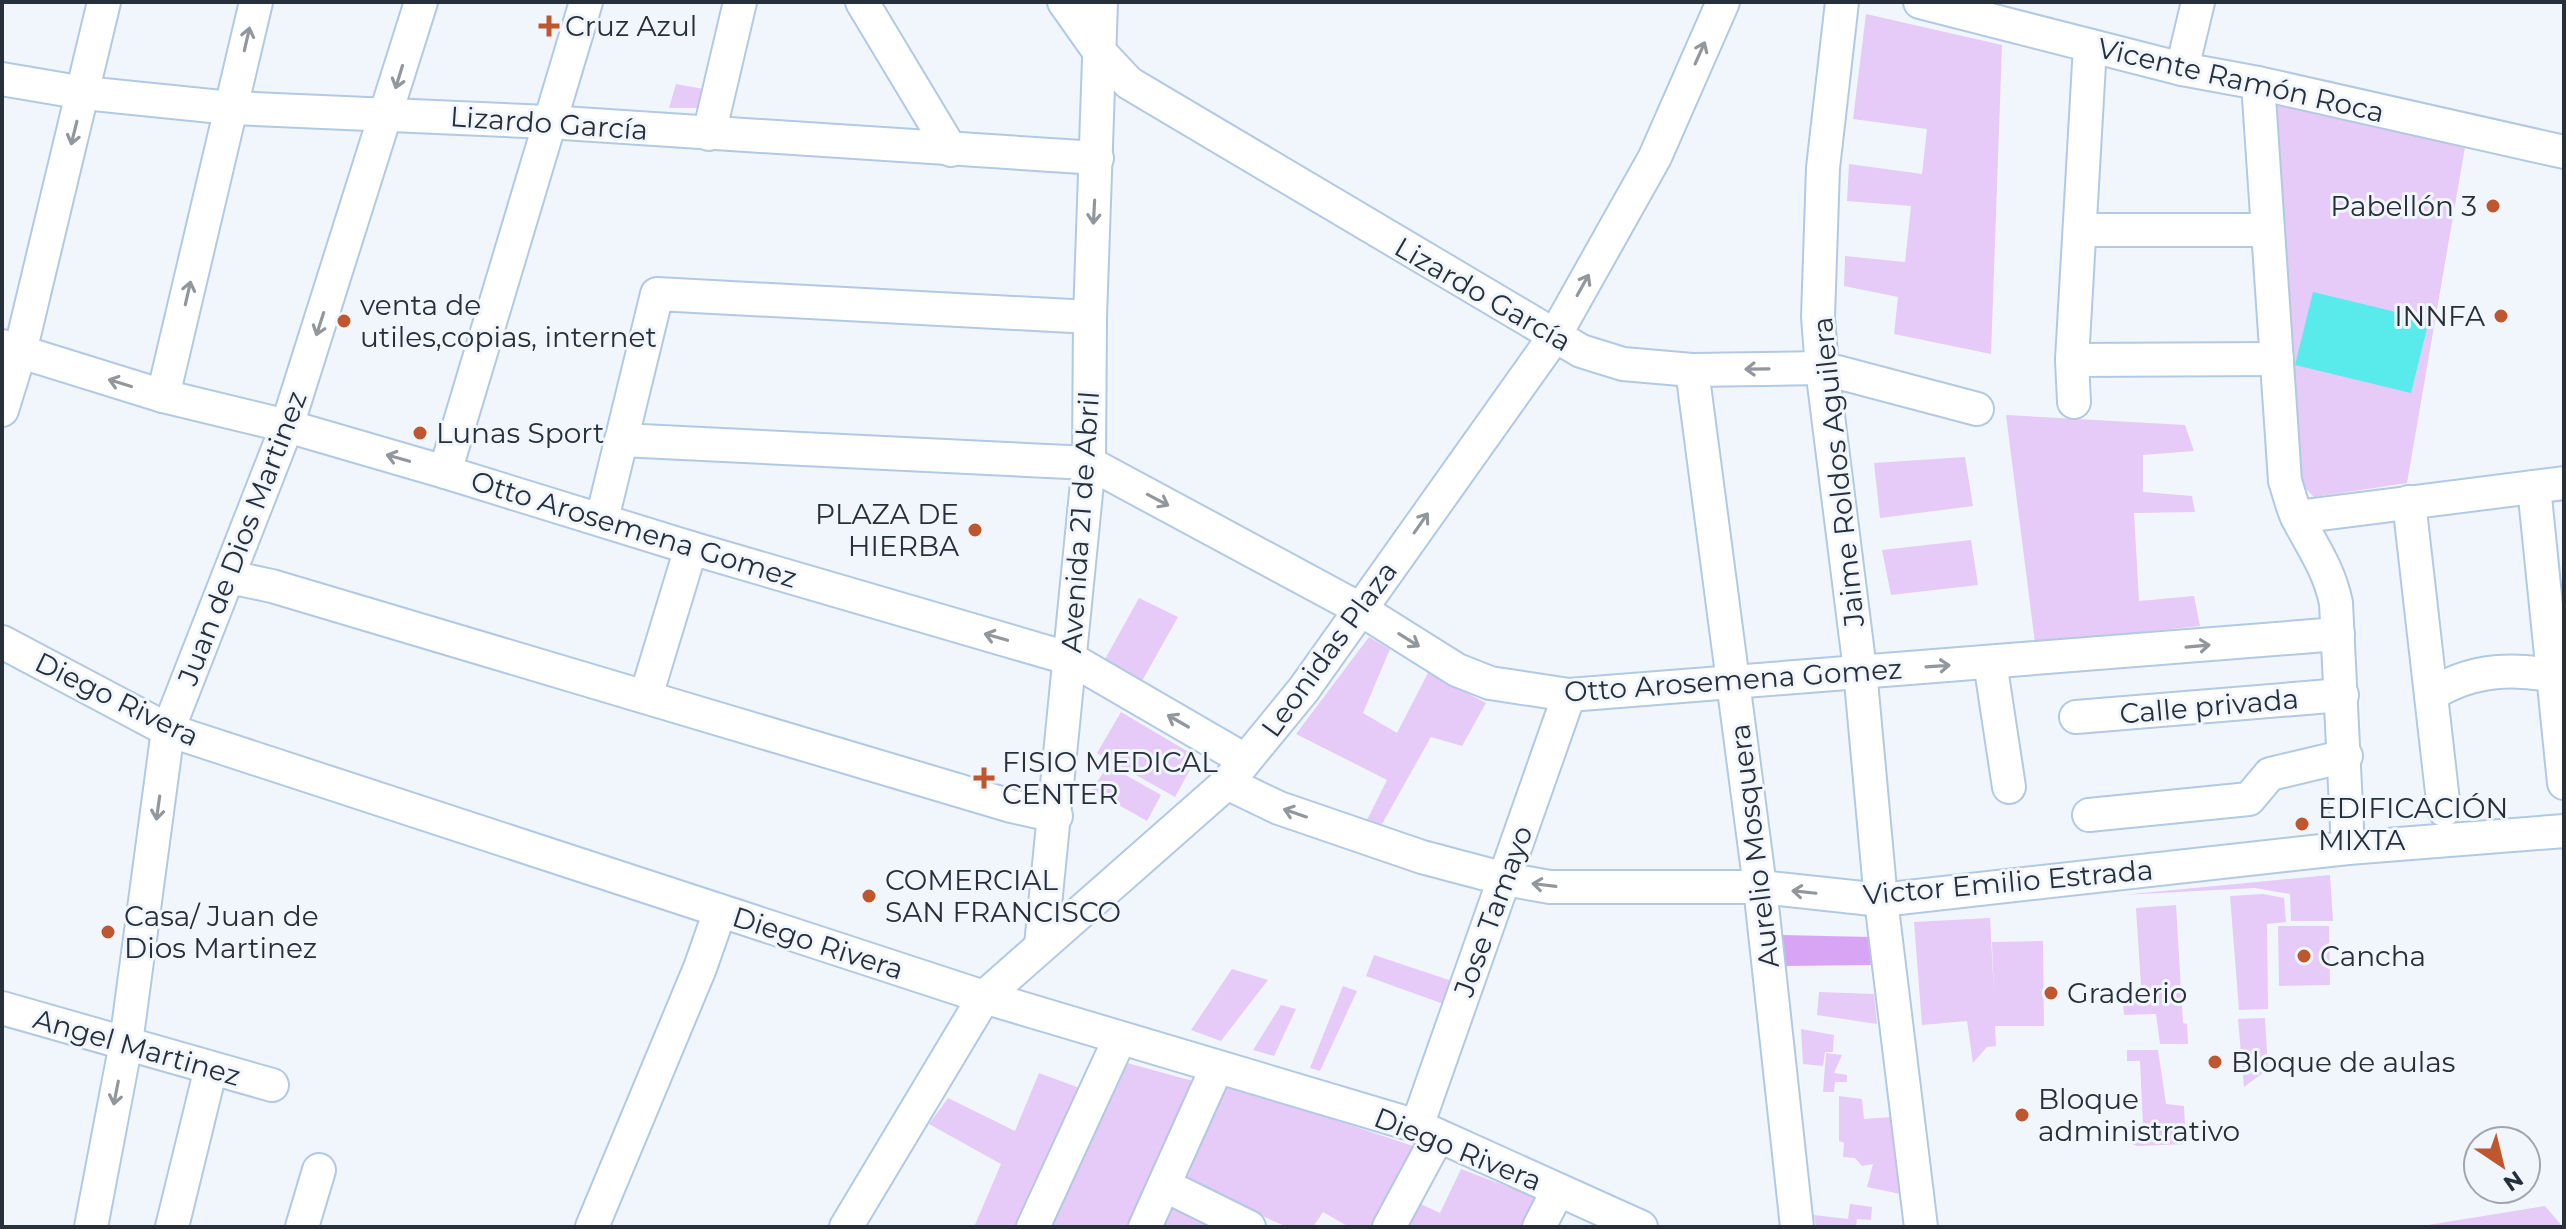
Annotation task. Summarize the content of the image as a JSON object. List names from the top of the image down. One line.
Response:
{"streets":{"street":["Vicente Ramón Roca","Lizardo García","Jaime Roldos Aguilera","Avenida 21 de Abril","Otto Arosemena Gomez","Juan de Dios Martinez","Leonidas Plaza","Diego Rivera","Calle privada","Aurelio Mosquera","Victor Emilio Estrada","Jose Tamayo","Angel Martinez"]},"crossings":[["Lizardo García","Jaime Roldos Aguilera"],["Lizardo García","Avenida 21 de Abril"],["Lizardo García","Juan de Dios Martinez"],["Lizardo García","Leonidas Plaza"],["Lizardo García","Aurelio Mosquera"],["Jaime Roldos Aguilera","Otto Arosemena Gomez"],["Jaime Roldos Aguilera","Victor Emilio Estrada"],["Avenida 21 de Abril","Otto Arosemena Gomez"],["Avenida 21 de Abril","Leonidas Plaza"],["Otto Arosemena Gomez","Juan de Dios Martinez"],["Otto Arosemena Gomez","Leonidas Plaza"],["Otto Arosemena Gomez","Aurelio Mosquera"],["Otto Arosemena Gomez","Victor Emilio Estrada"],["Otto Arosemena Gomez","Jose Tamayo"],["Juan de Dios Martinez","Diego Rivera"],["Juan de Dios Martinez","Angel Martinez"],["Leonidas Plaza","Diego Rivera"],["Leonidas Plaza","Victor Emilio Estrada"],["Diego Rivera","Jose Tamayo"],["Aurelio Mosquera","Victor Emilio Estrada"],["Victor Emilio Estrada","Jose Tamayo"]],"one_way":["Leonidas Plaza","Victor Emilio Estrada"],"places":{"health":["Cruz Azul","FISIO MEDICAL CENTER"],"other":["Pabellón 3","INNFA","venta de utiles,copias, internet","Lunas Sport","PLAZA DE HIERBA","EDIFICACIÓN MIXTA","COMERCIAL SAN FRANCISCO","Casa/ Juan de Dios Martinez","Cancha","Graderio","Bloque de aulas","Bloque administrativo"]},"north":"bottom right"}
